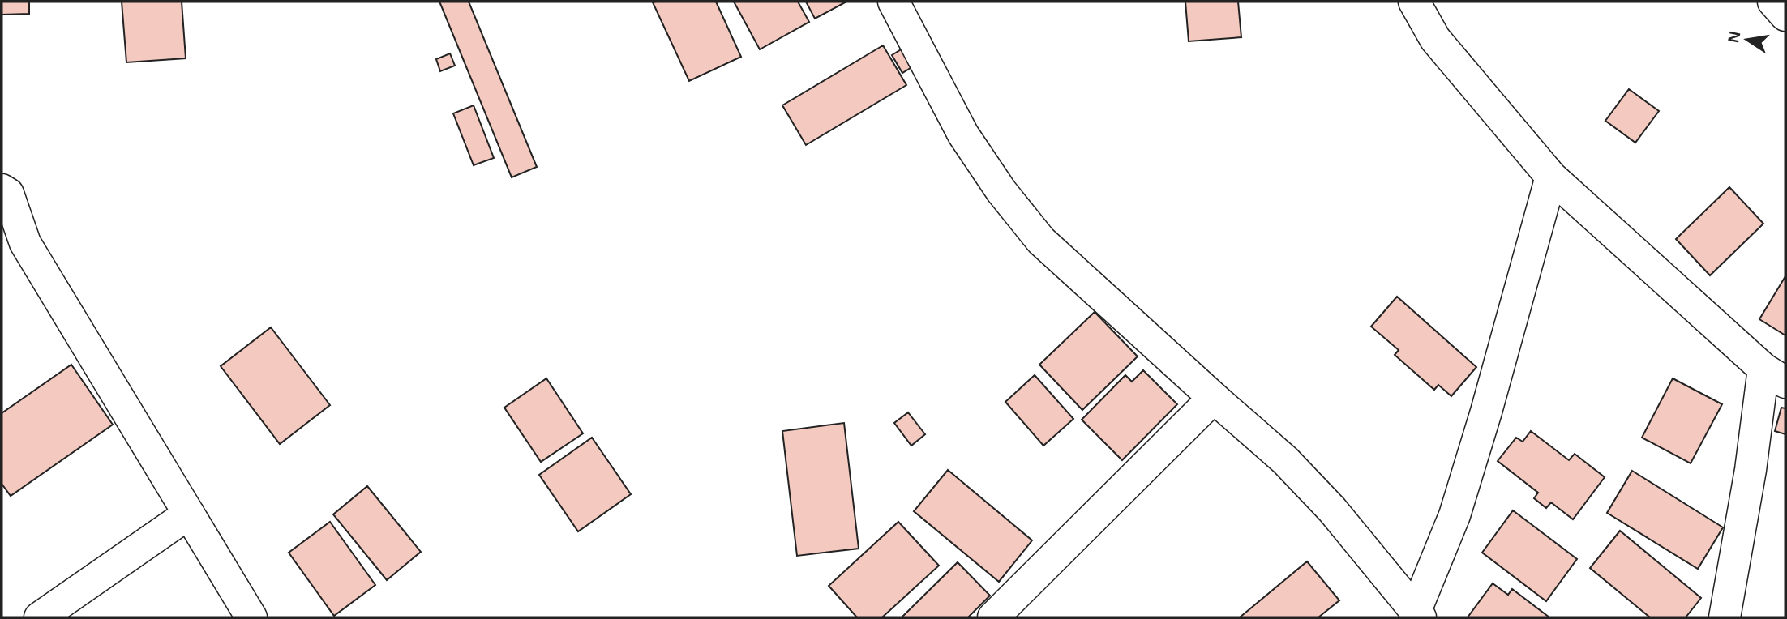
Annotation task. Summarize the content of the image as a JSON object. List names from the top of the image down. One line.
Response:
{"north":"left"}
